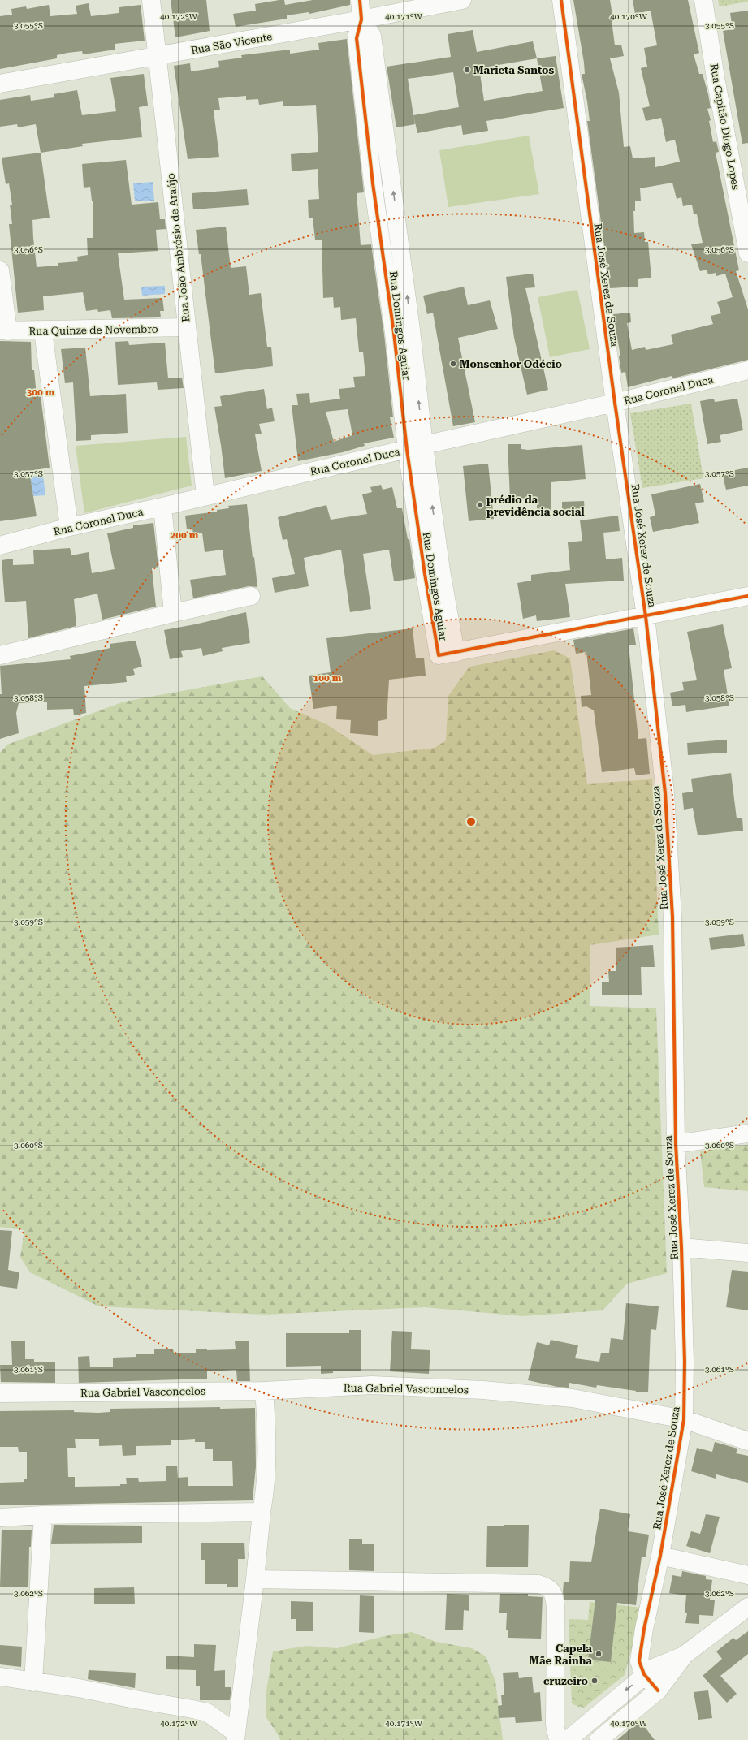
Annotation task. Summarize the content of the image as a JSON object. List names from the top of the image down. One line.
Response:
{"streets":{"street":["Rua São Vicente","Rua Capitão Diogo Lopes","Rua João Ambrósio de Araújo","Rua José Xerez de Souza","Rua Domingos Aguiar","Rua Quinze de Novembro","Rua Coronel Duca","Rua Gabriel Vasconcelos"]},"crossings":[["Rua São Vicente","Rua João Ambrósio de Araújo"],["Rua São Vicente","Rua Domingos Aguiar"],["Rua João Ambrósio de Araújo","Rua Quinze de Novembro"],["Rua João Ambrósio de Araújo","Rua Coronel Duca"],["Rua José Xerez de Souza","Rua Domingos Aguiar"],["Rua José Xerez de Souza","Rua Coronel Duca"],["Rua José Xerez de Souza","Rua Gabriel Vasconcelos"],["Rua Domingos Aguiar","Rua Coronel Duca"]],"places":["Marieta Santos","Monsenhor Odécio","prédio da previdência social","Capela Mãe Rainha","cruzeiro"],"coordinates":["40.172°W","40.171°W","40.170°W","3.055°S","3.056°S","3.057°S","3.058°S","3.059°S","3.060°S","3.061°S","3.062°S"],"rings":["300 m","200 m","100 m"]}
